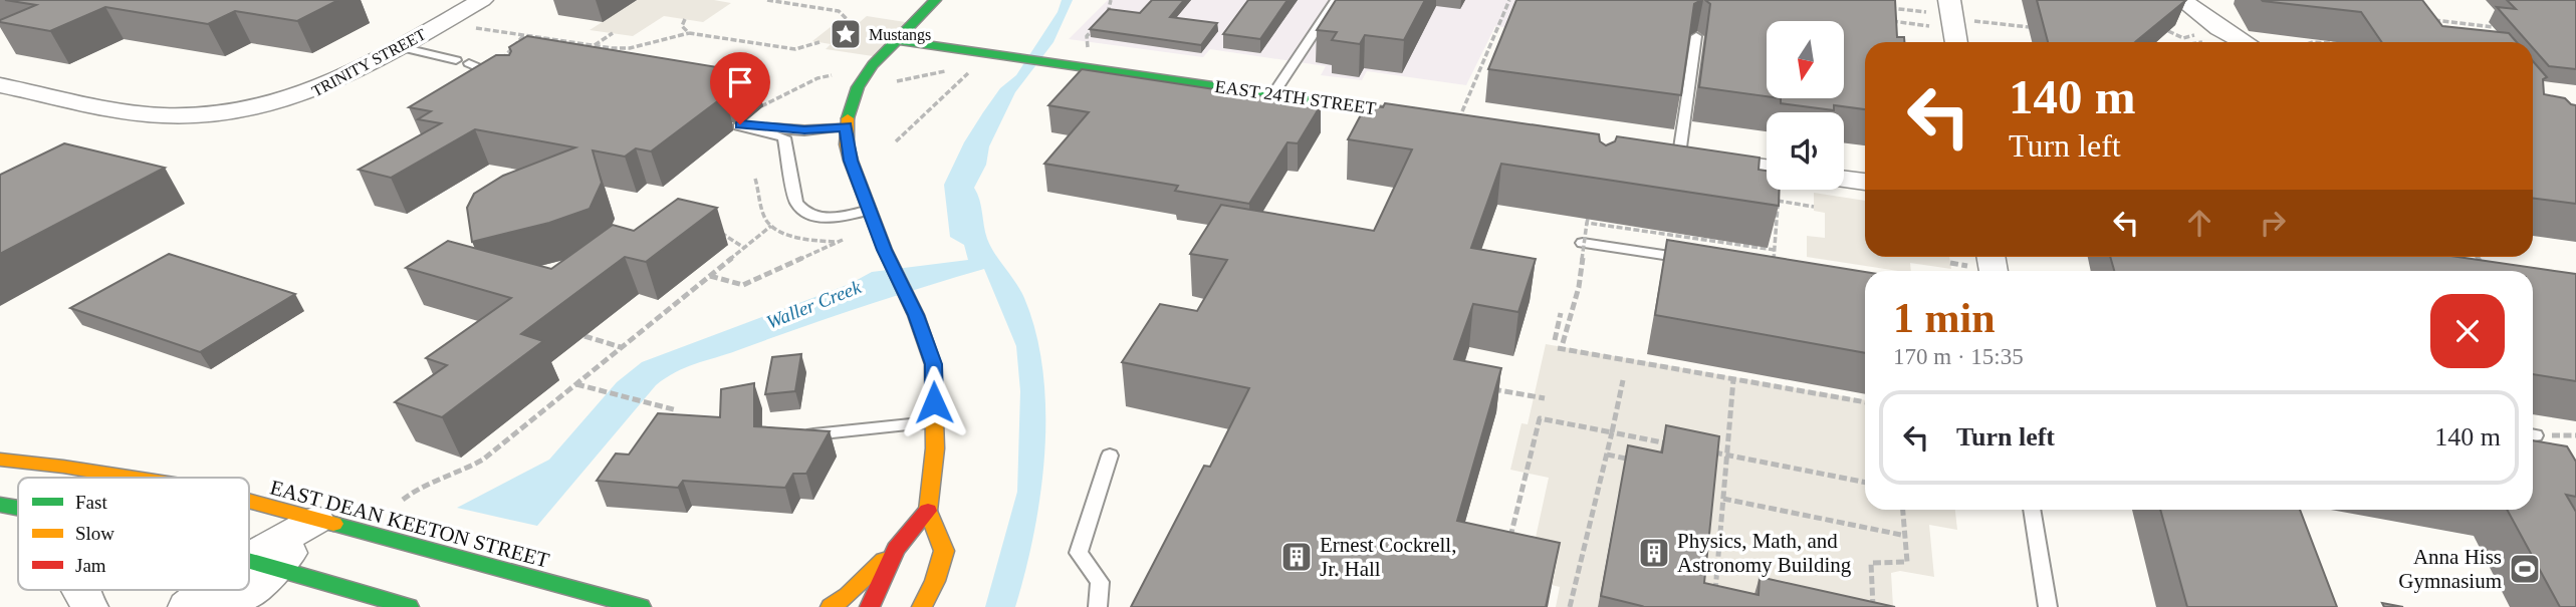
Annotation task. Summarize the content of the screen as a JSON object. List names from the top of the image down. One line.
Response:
{"streets":{"street":["TRINITY STREET","EAST 24TH STREET","EAST DEAN KEETON STREET"]},"water":["Waller Creek"],"places":{"place":["Mustangs"],"building":["Physics, Math, and Astronomy Building","Ernest Cockrell, Jr. Hall"],"sports":["Anna Hiss Gymnasium"]},"legend":["Fast","Slow","Jam"],"north":"bottom","page":{"turn":["140 m","Turn left"],"heading":["1 min","170 m · 15:35"],"list":[{"name":"Turn left","value":"140 m"}]}}
